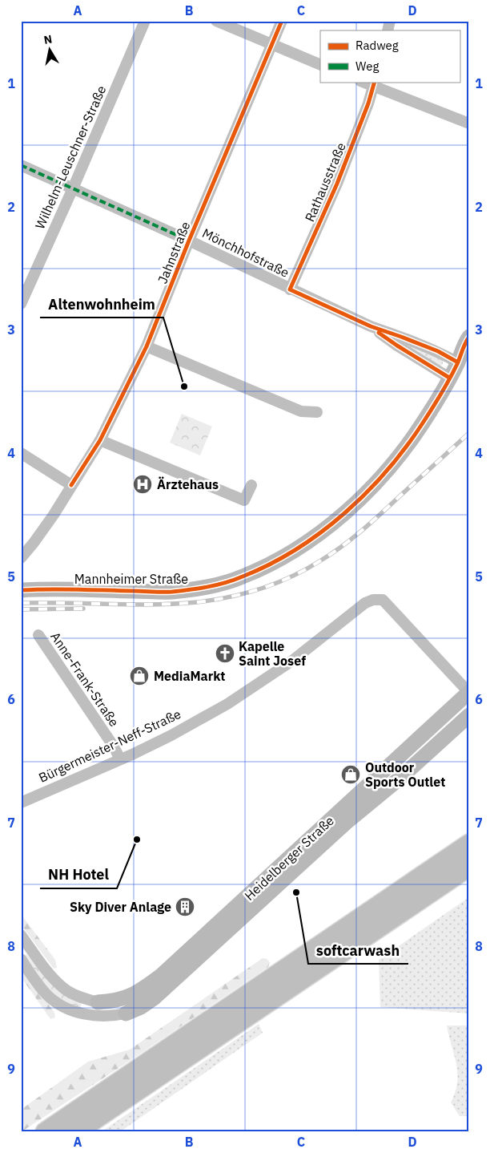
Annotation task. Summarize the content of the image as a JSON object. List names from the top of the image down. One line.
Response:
{"streets":{"street":["Wilhelm-Leuschner-Straße","Rathausstraße","Jahnstraße","Mönchhofstraße","Mannheimer Straße","Anne-Frank-Straße","Bürgermeister-Neff-Straße","Heidelberger Straße"]},"crossings":[["Wilhelm-Leuschner-Straße","Mönchhofstraße"],["Rathausstraße","Mönchhofstraße"],["Jahnstraße","Mönchhofstraße"],["Mönchhofstraße","Mannheimer Straße"],["Anne-Frank-Straße","Bürgermeister-Neff-Straße"],["Bürgermeister-Neff-Straße","Heidelberger Straße"]],"places":{"other":["Altenwohnheim","NH Hotel","softcarwash"],"hospital":["Ärztehaus"],"church":["Kapelle Saint Josef"],"shop":["MediaMarkt","Outdoor Sports Outlet"],"building":["Sky Diver Anlage"]},"legend":["Radweg","Weg"],"north":"top","grid":{"columns":["A","B","C","D"],"rows":["1","2","3","4","5","6","7","8","9"]}}
